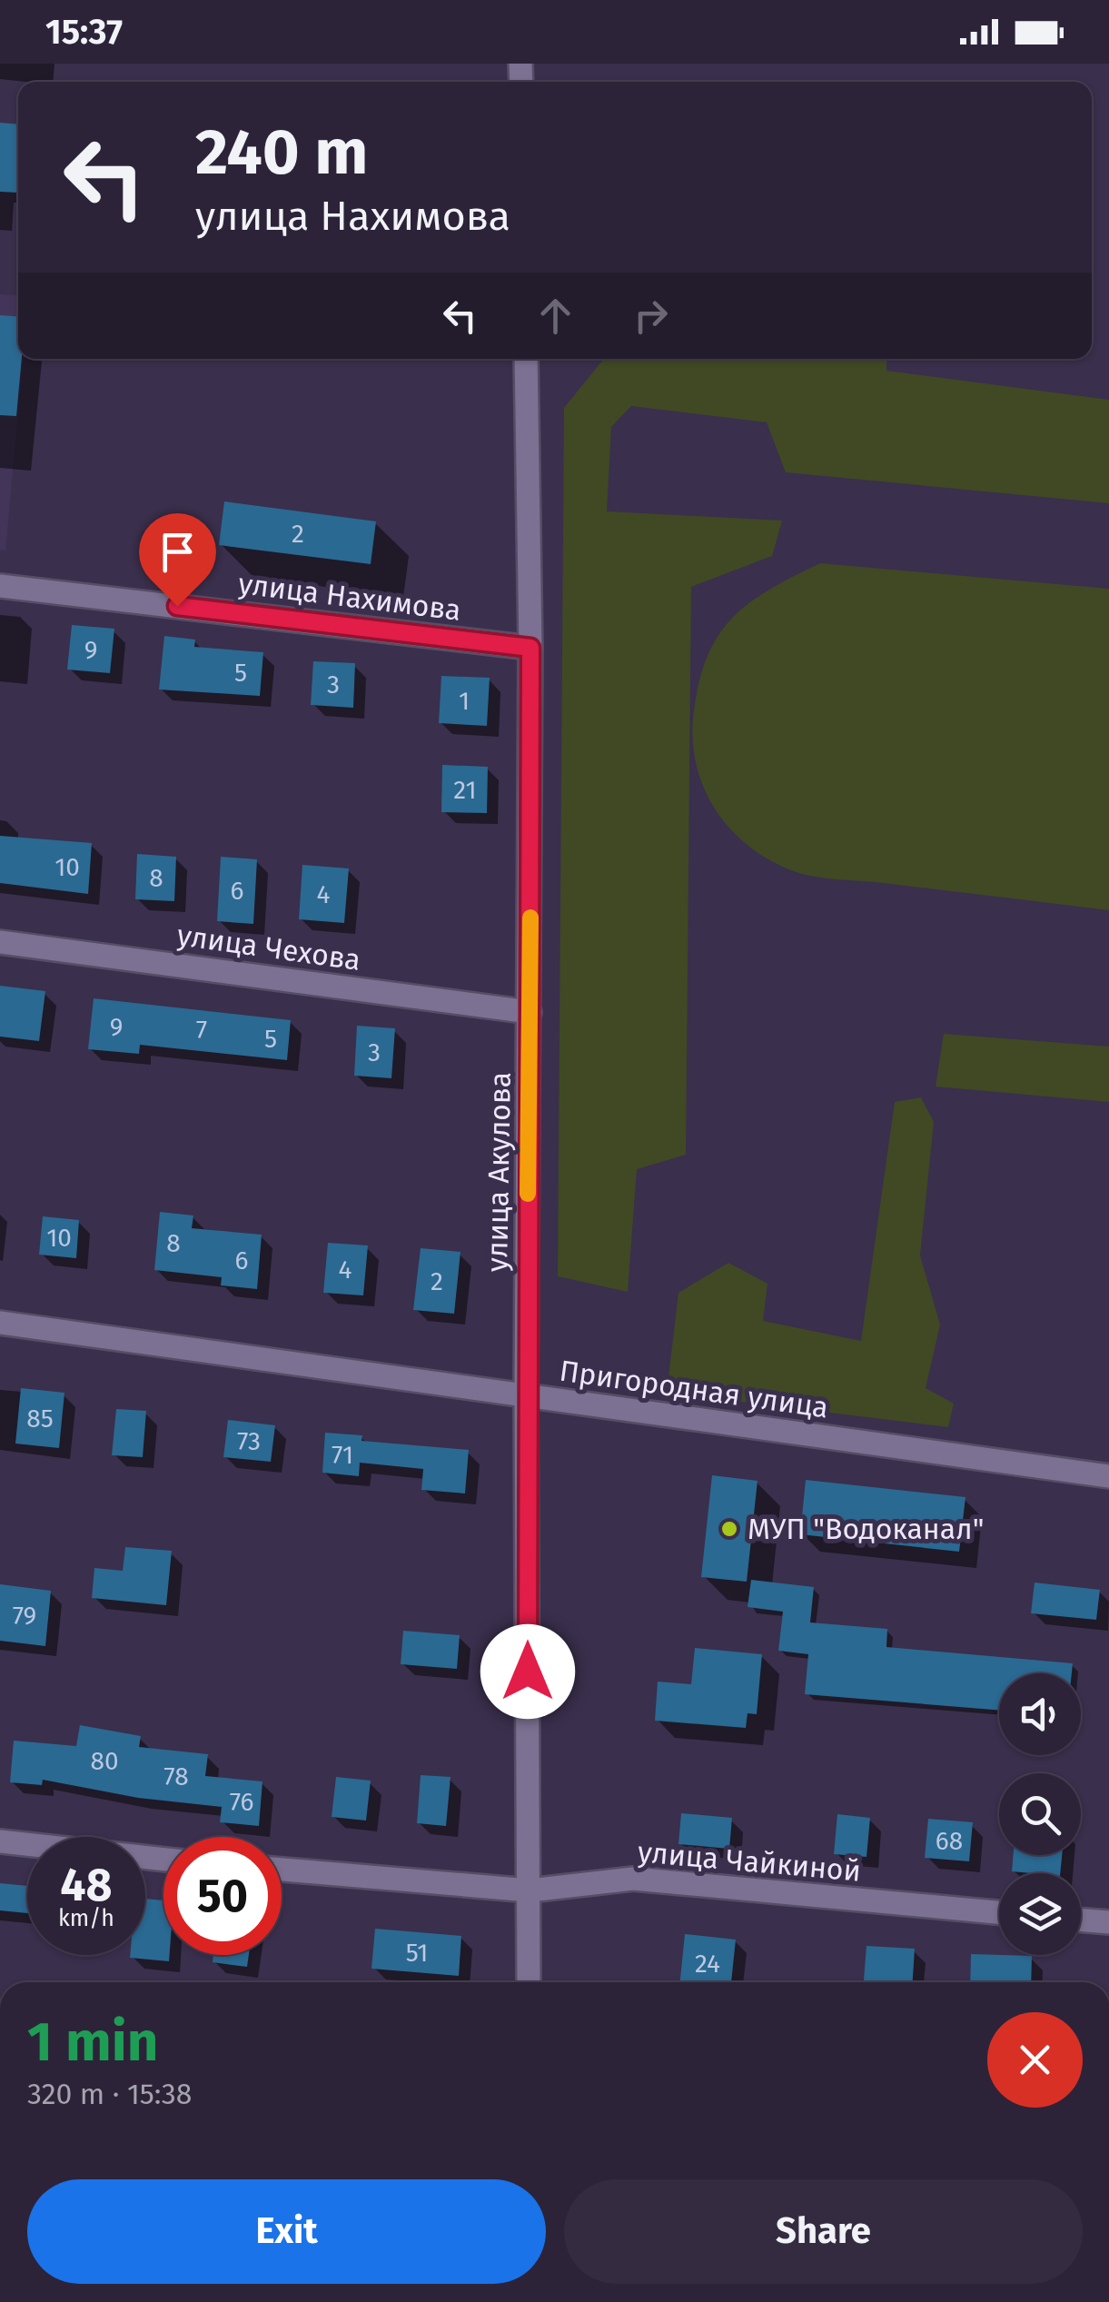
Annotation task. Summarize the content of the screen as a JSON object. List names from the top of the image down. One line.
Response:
{"streets":{"street":["улица Нахимова","улица Чехова","улица Акулова","Пригородная улица","улица Чайкиной"]},"crossings":[["улица Нахимова","улица Акулова"],["улица Чехова","улица Акулова"],["улица Акулова","Пригородная улица"],["улица Акулова","улица Чайкиной"]],"places":["МУП \"Водоканал\""],"house_numbers":["2","9","5","3","1","21","10","8","6","4","9","7","5","3","10","8","6","4","2","85","73","71","79","80","78","76","68","51","24"],"page":{"status":"15:37","turn":["240 m","улица Нахимова"],"speed":"48 km/h","limit":"50","heading":["1 min","320 m · 15:38"],"buttons":["Exit","Share"]}}
